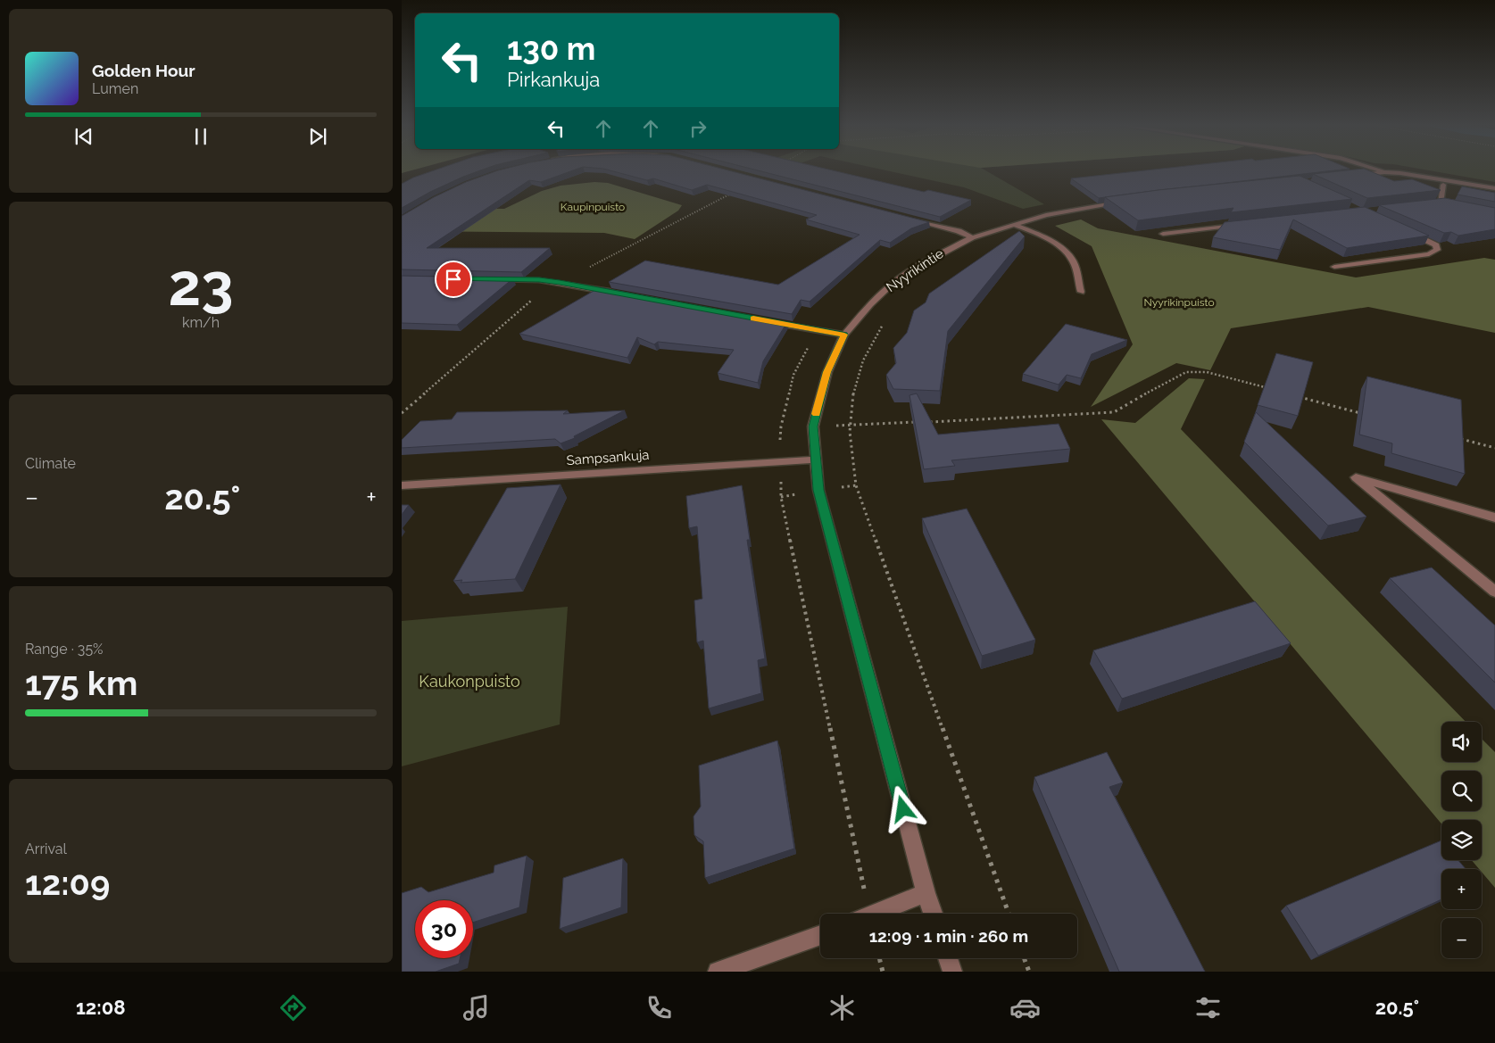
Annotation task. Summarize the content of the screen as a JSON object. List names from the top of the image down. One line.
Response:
{"streets":{"street":["Nyyrikintie","Sampsankuja"]},"crossings":[["Nyyrikintie","Sampsankuja"]],"parks":["Kaupinpuisto","Nyyrikinpuisto","Kaukonpuisto"],"page":{"turn":["130 m","Pirkankuja"],"song":["Golden Hour","Lumen"],"tile":[["23","km/h"],"Climate",["Range · 35%","175 km"],["Arrival","12:09"]],"heat":["−","20.5°","+"],"map_buttons":["+","−"],"limit":"30","trip":"12:09 · 1 min · 260 m","tabs":["12:08","20.5°"]}}
